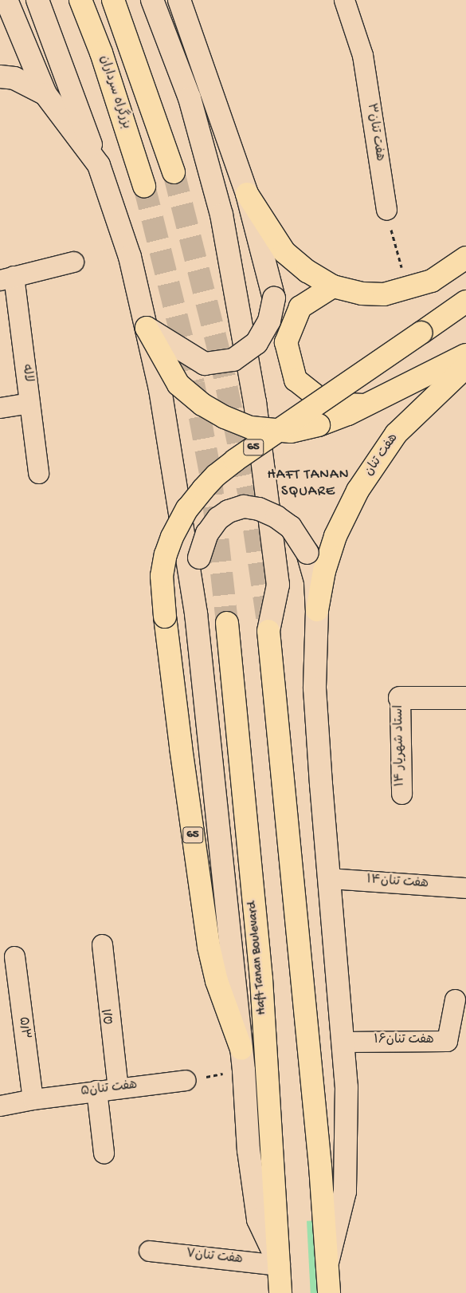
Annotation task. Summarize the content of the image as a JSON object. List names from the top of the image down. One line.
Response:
{"streets":{"main road":["بزرگراه سرداران","65","هفت تنان","Haft Tanan Boulevard"],"street":["هفت تنان۳","لاله ‍","استاد شهریار ۱۴","هفت تنان۱۴","۵/۱","۵/۳","هفت تنان۱۶","هفت تنان۵","هفت تنان۷"]},"crossings":[["65","Haft Tanan Boulevard"],["65","هفت تنان۷"],["Haft Tanan Boulevard","هفت تنان۷"],["۵/۱","هفت تنان۵"],["۵/۳","هفت تنان۵"]],"districts":["HAFT TANAN SQUARE"]}
